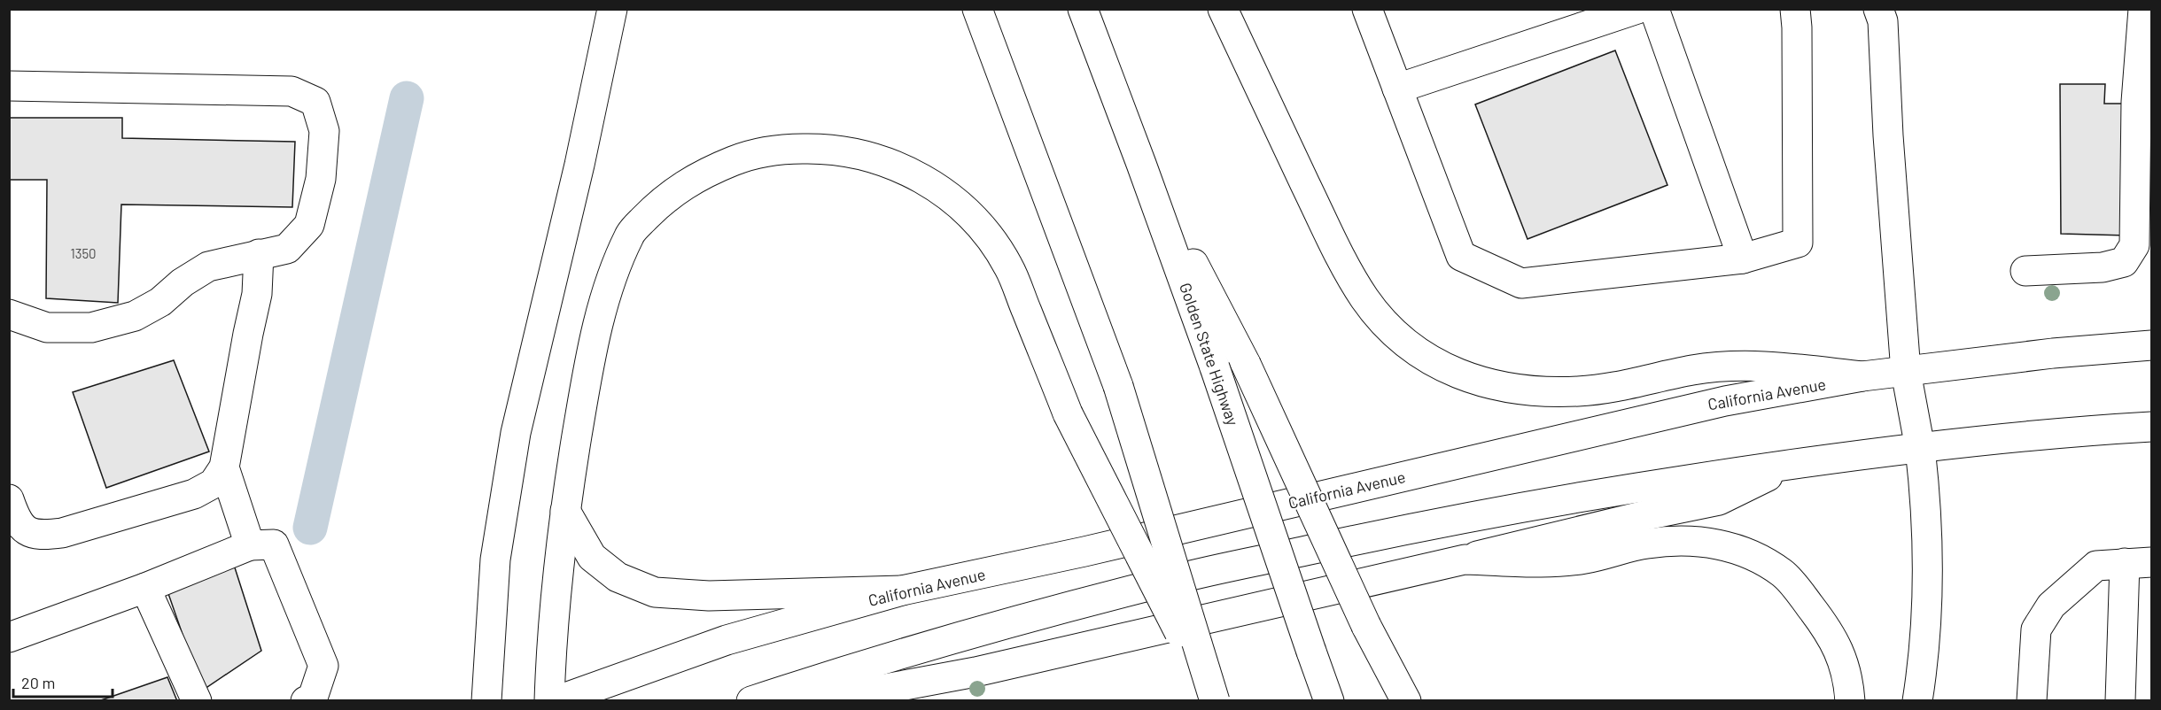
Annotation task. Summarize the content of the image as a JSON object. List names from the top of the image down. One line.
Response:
{"streets":{"main road":["Golden State Highway","California Avenue"]},"house_numbers":["1350"],"scale_bar":"20 m"}
